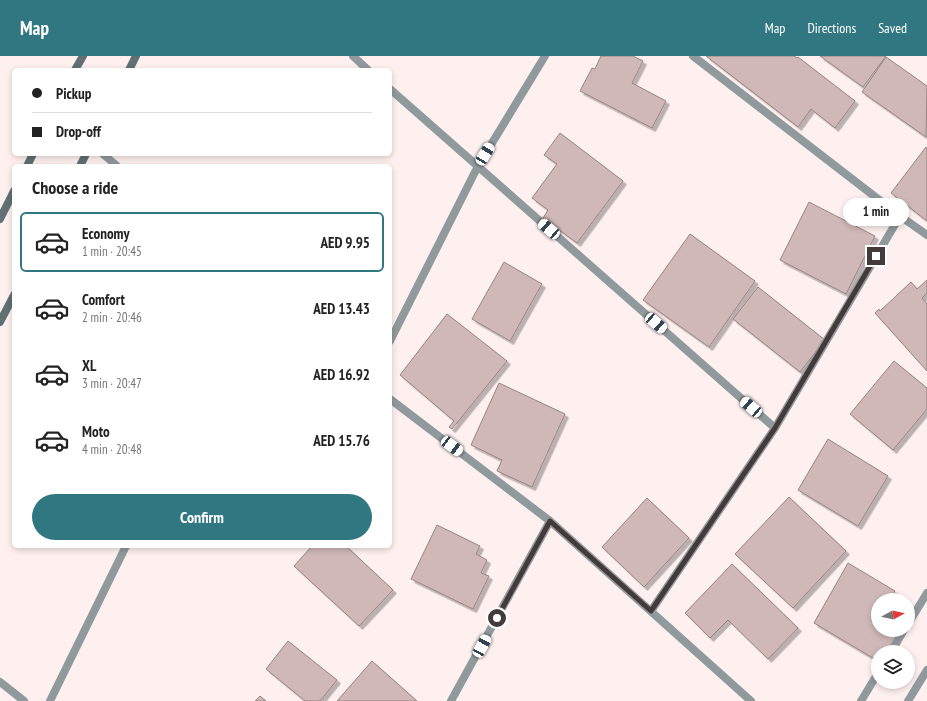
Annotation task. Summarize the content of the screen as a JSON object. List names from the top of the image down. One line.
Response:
{"north":"right","page":{"header":"Map","nav":["Map","Directions","Saved"],"banner":["Pickup","Drop-off"],"heading":"Choose a ride","bubble":"1 min","list":[{"name":"Economy","note":"1 min · 20:45","value":"AED 9.95"},{"name":"Comfort","note":"2 min · 20:46","value":"AED 13.43"},{"name":"XL","note":"3 min · 20:47","value":"AED 16.92"},{"name":"Moto","note":"4 min · 20:48","value":"AED 15.76"}],"buttons":"Confirm"}}
